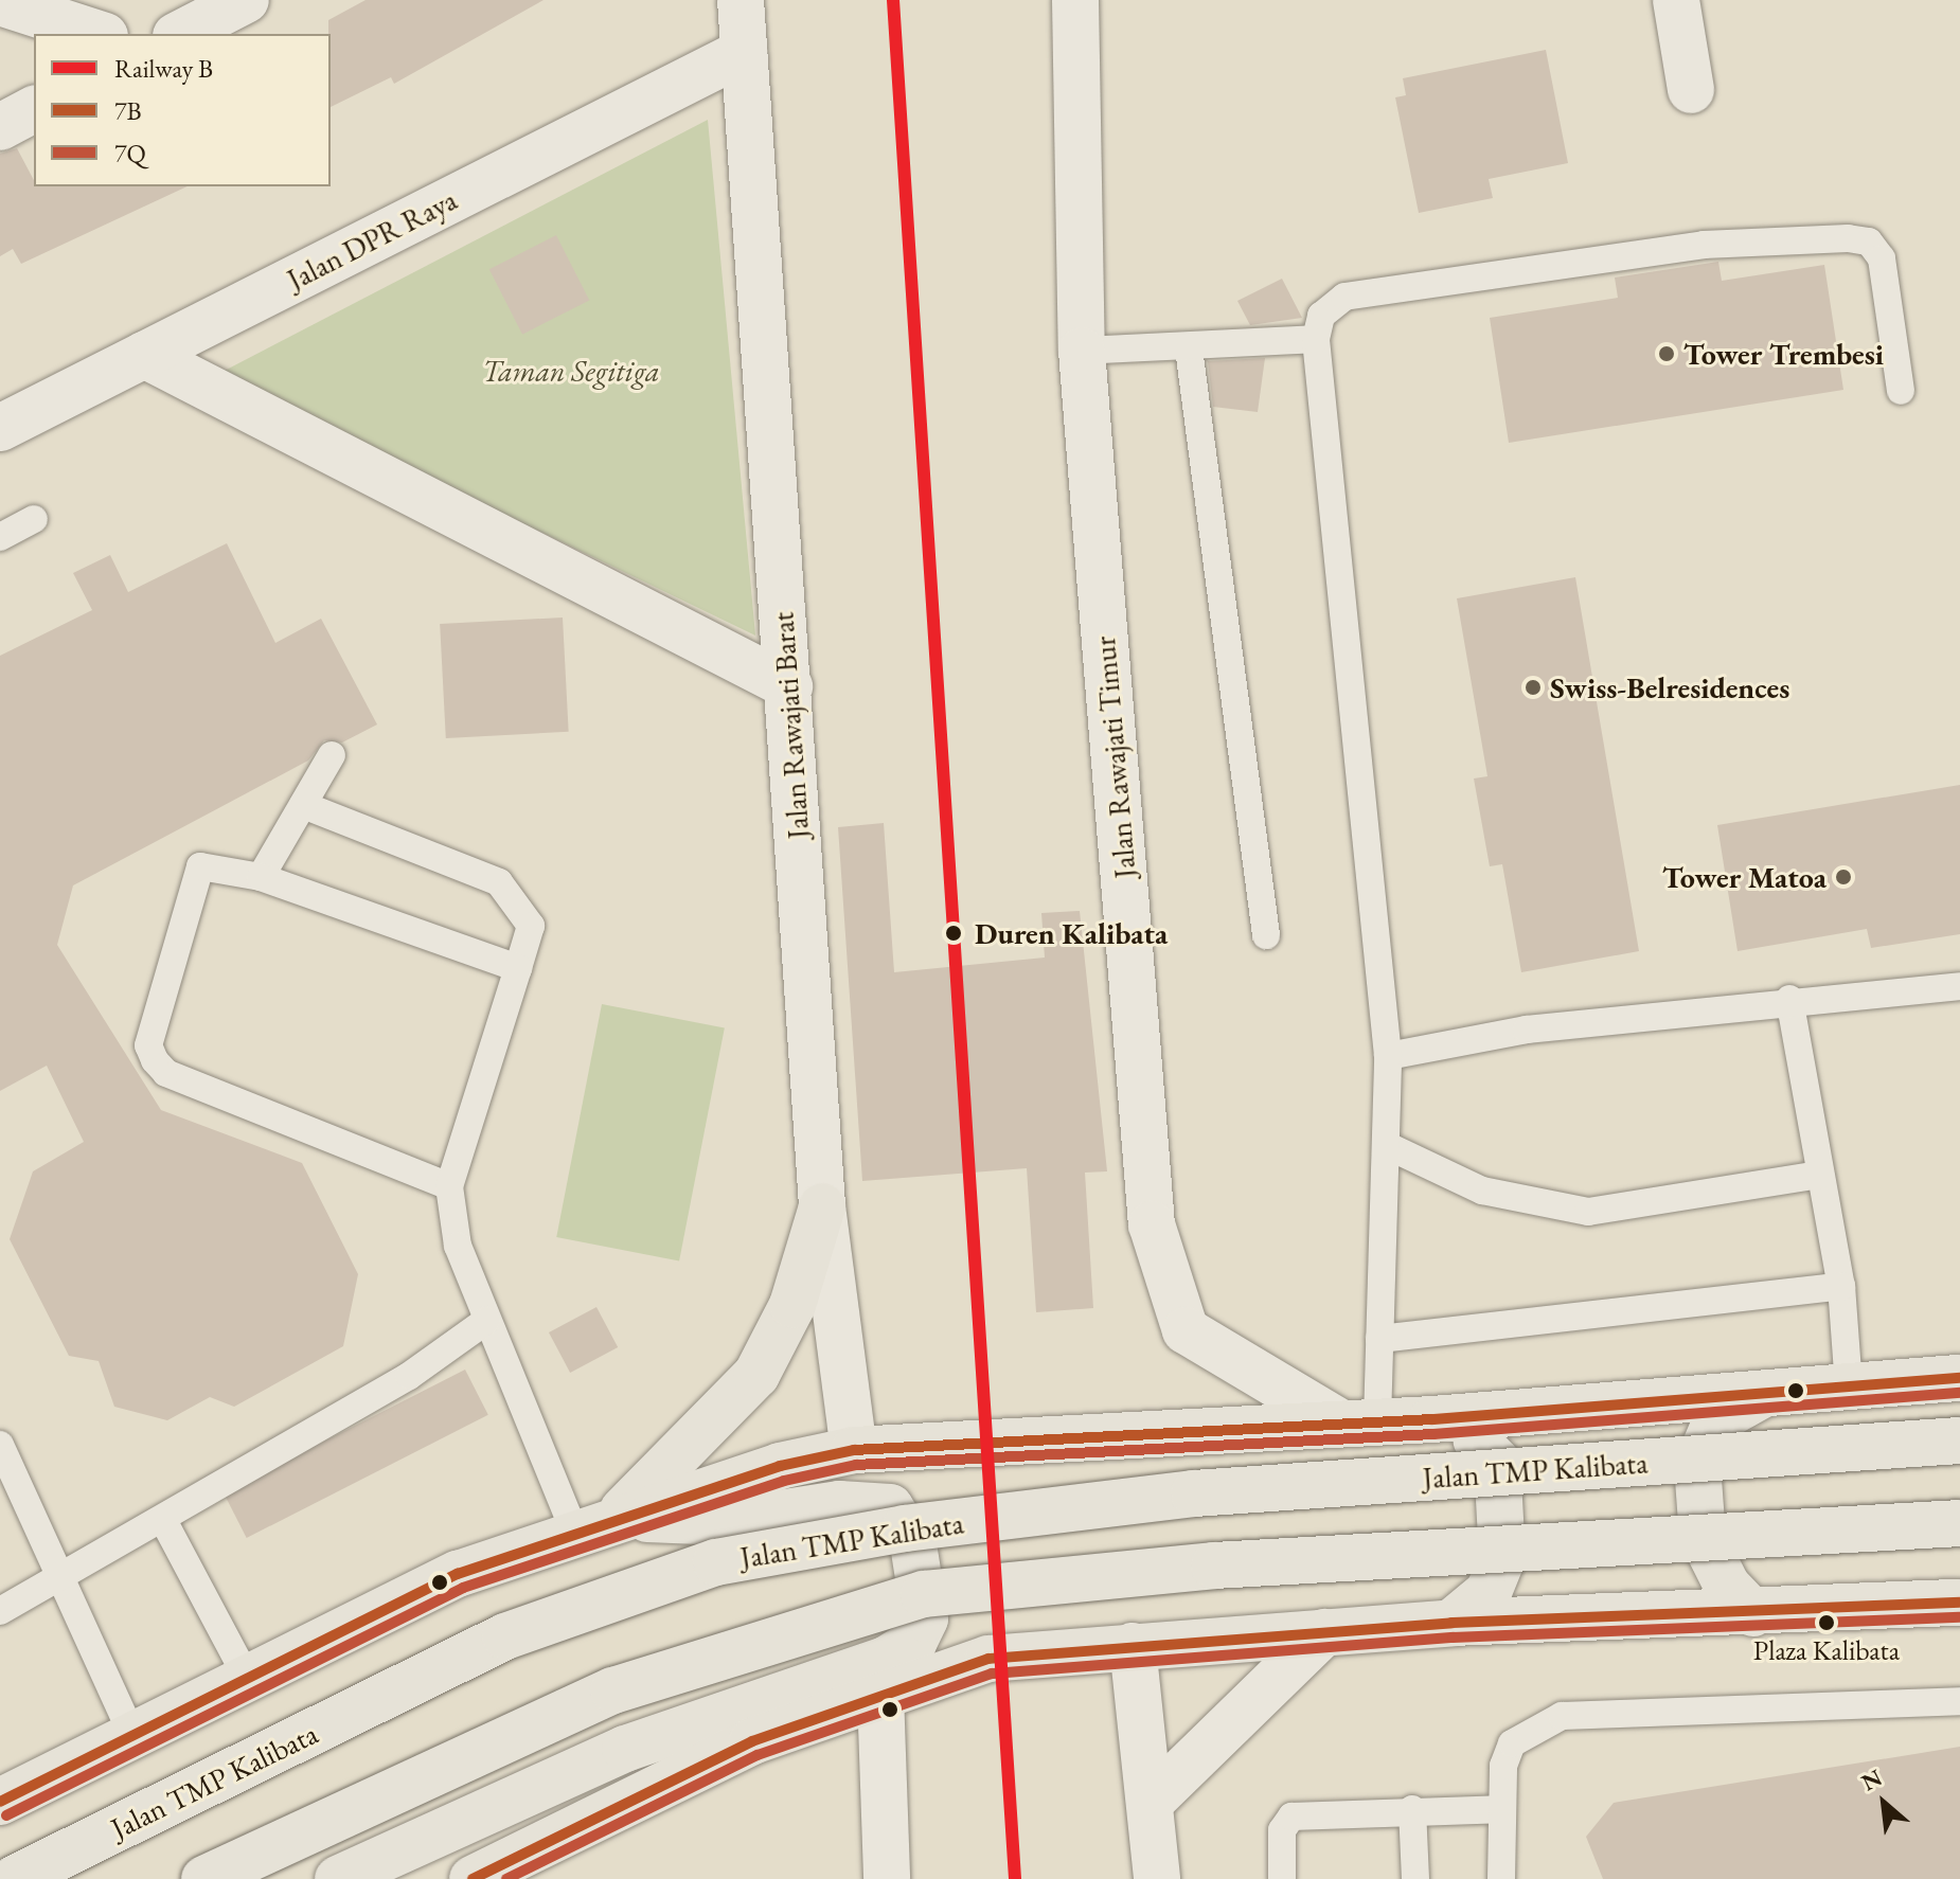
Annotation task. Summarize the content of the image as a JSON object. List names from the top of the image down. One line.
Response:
{"streets":{"main road":["Jalan TMP Kalibata"],"street":["Jalan DPR Raya","Jalan Rawajati Barat","Jalan Rawajati Timur"]},"crossings":[["Jalan DPR Raya","Jalan Rawajati Barat"]],"parks":["Taman Segitiga"],"places":["Tower Trembesi","Swiss-Belresidences","Tower Matoa","Duren Kalibata","Plaza Kalibata"],"lines":["rail line B","transit line 7B","transit line 7Q"],"legend":["Railway B","7B","7Q"],"north":"top left"}
